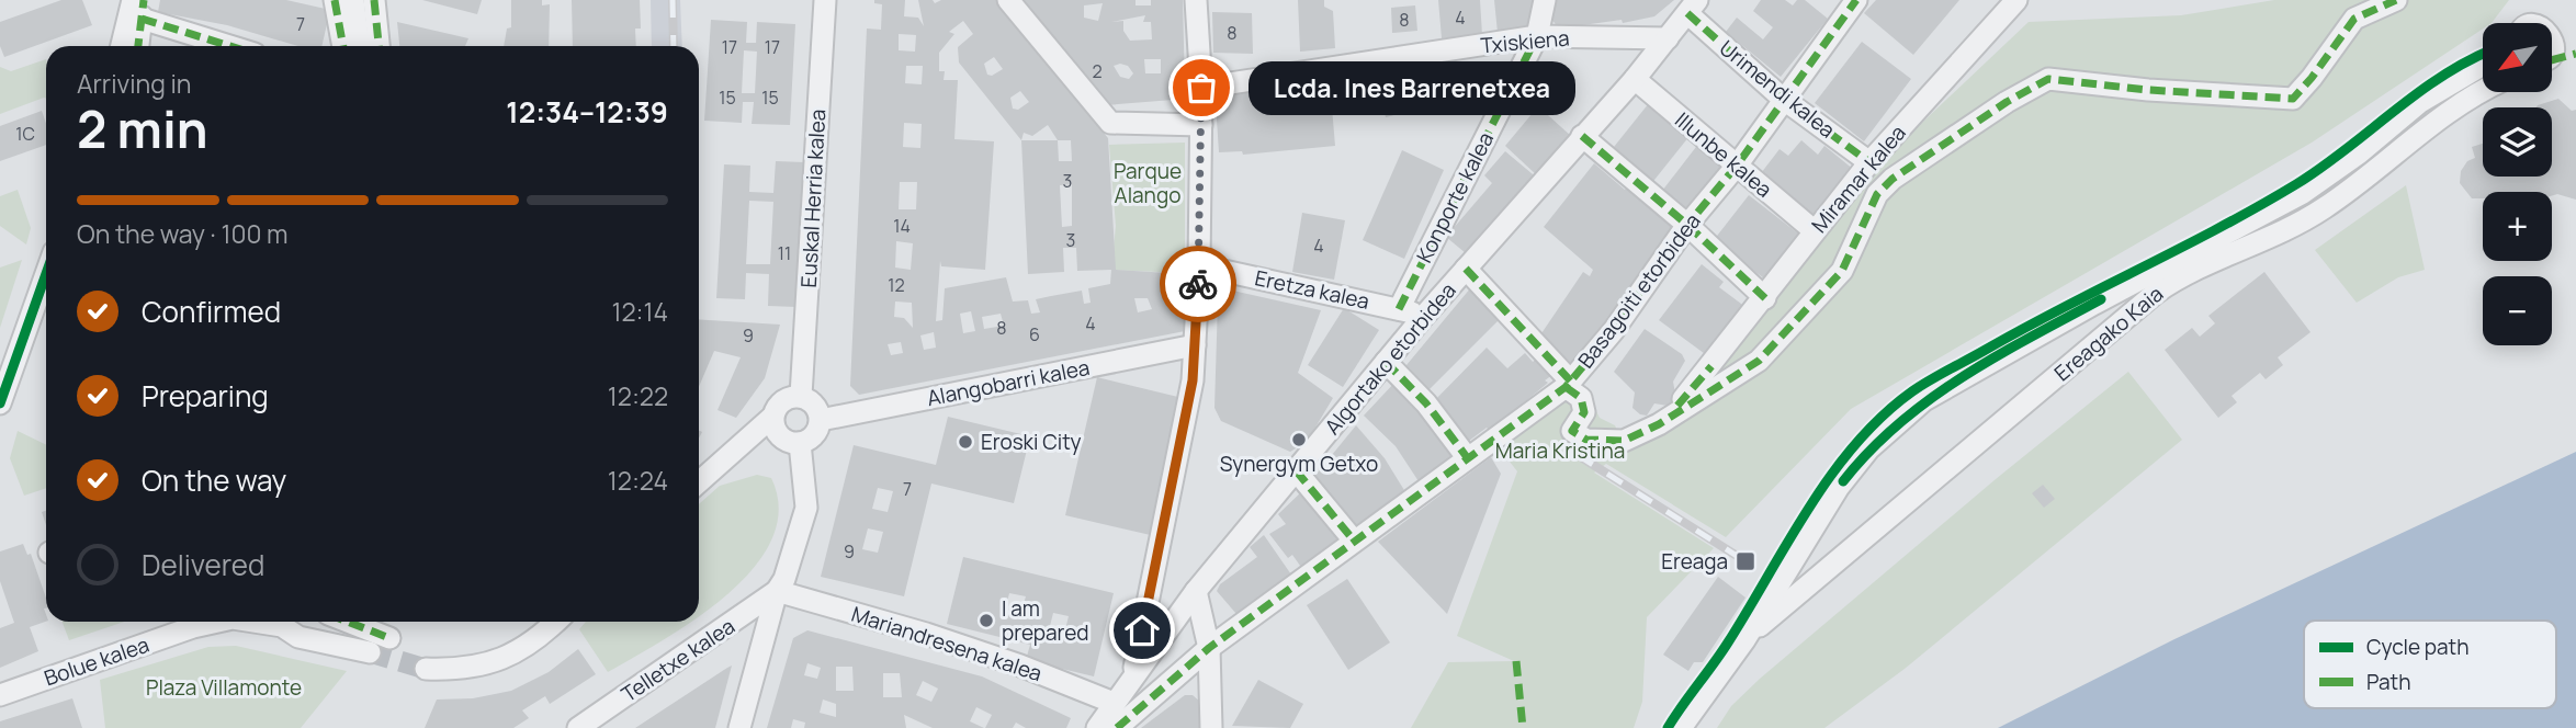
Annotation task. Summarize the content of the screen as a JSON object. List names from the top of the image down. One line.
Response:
{"streets":{"street":["Txiskiena","Urimendi kalea","Illunbe kalea","Miramar kalea","Konporte kalea","Euskal Herria kalea","Eretza kalea","Basagoiti etorbidea","Ereagako Kaia","Algortako etorbidea","Alangobarri kalea","Mariandresena kalea","Telletxe kalea","Bolue kalea"]},"crossings":[["Txiskiena","Konporte kalea"],["Txiskiena","Algortako etorbidea"],["Urimendi kalea","Miramar kalea"],["Urimendi kalea","Basagoiti etorbidea"],["Urimendi kalea","Algortako etorbidea"],["Illunbe kalea","Miramar kalea"],["Illunbe kalea","Basagoiti etorbidea"],["Illunbe kalea","Algortako etorbidea"],["Konporte kalea","Eretza kalea"],["Euskal Herria kalea","Alangobarri kalea"],["Eretza kalea","Algortako etorbidea"],["Algortako etorbidea","Mariandresena kalea"],["Mariandresena kalea","Telletxe kalea"]],"parks":["Parque Alango","Maria Kristina","Plaza Villamonte"],"places":{"other":["Lcda. Ines Barrenetxea","Synergym Getxo","Eroski City","I am prepared"],"transit":["Ereaga"]},"house_numbers":["4","8","7","8","17","17","2","15","15","1C","3","14","3","4","11","12","4","8","6","9","7","9"],"legend":["Cycle path","Path"],"north":"bottom left","page":{"map_buttons":["+","−"],"heading":["2 min","Arriving in","12:34–12:39"],"bubble":"Lcda. Ines Barrenetxea","bar":"On the way · 100 m","list":[["Confirmed","12:14"],["Preparing","12:22"],["On the way","12:24"],"Delivered"]}}
